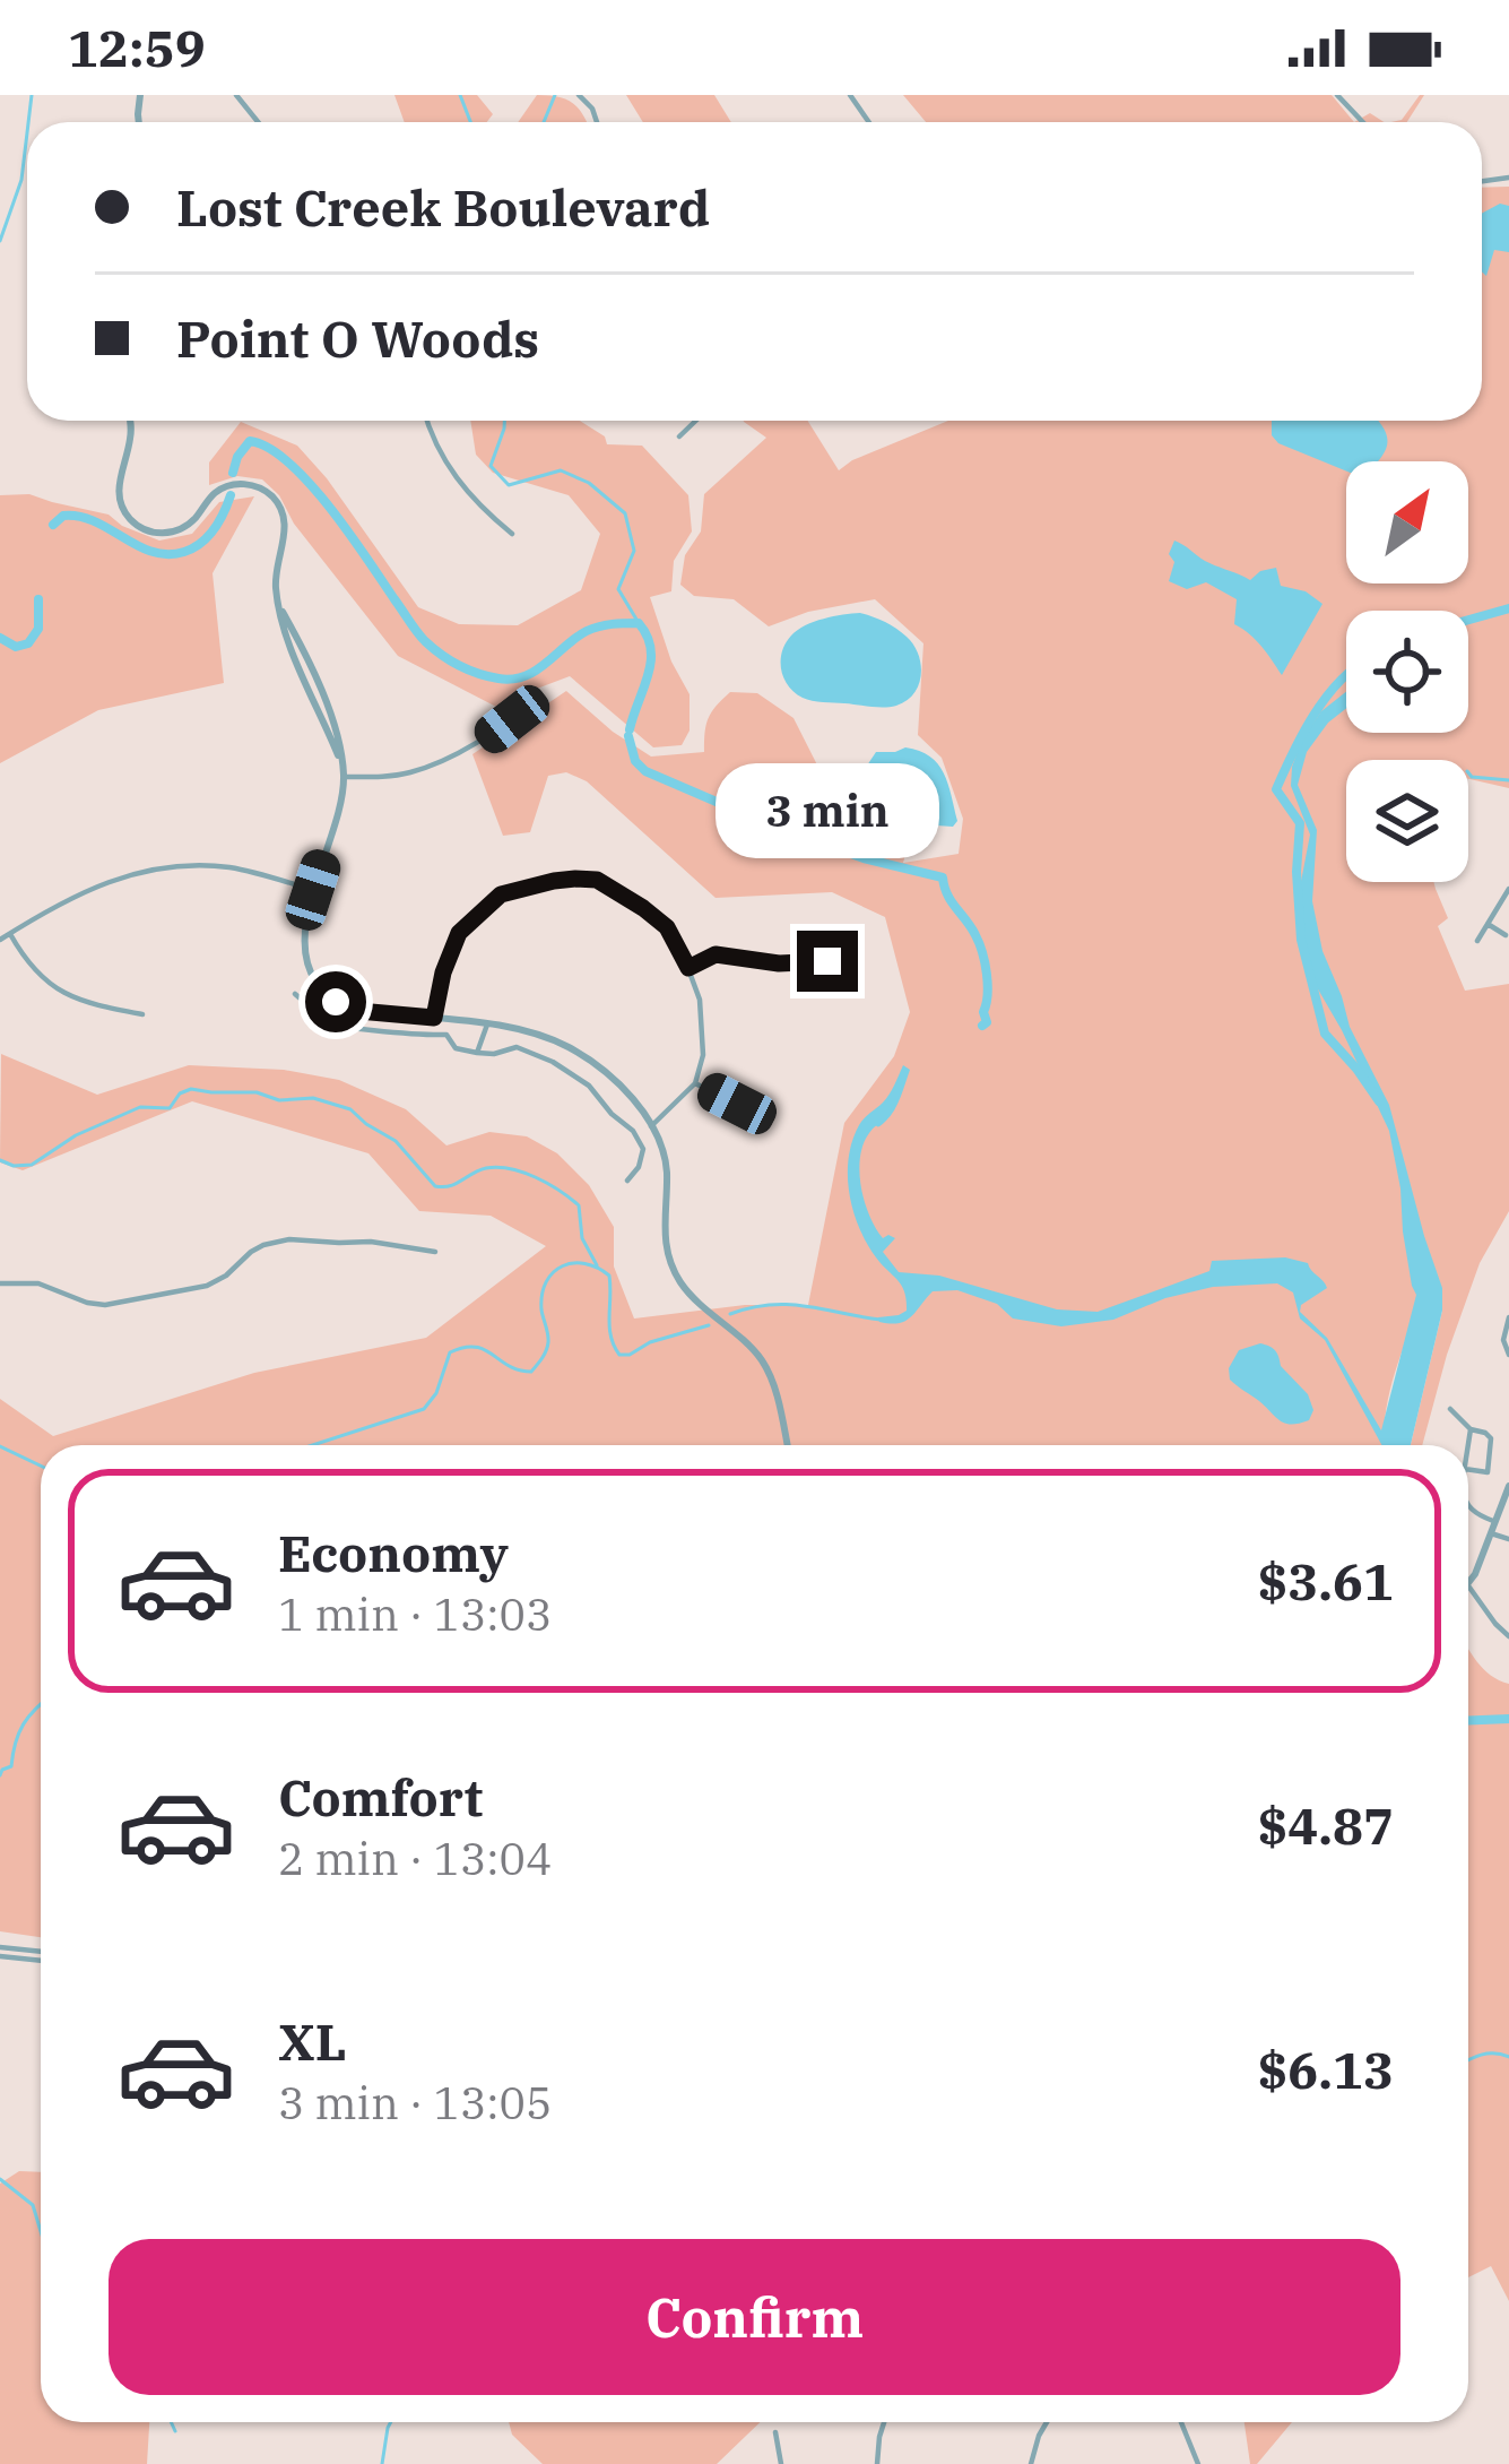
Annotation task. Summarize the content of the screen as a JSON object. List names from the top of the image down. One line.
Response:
{"north":"top right","page":{"status":"12:59","banner":["Lost Creek Boulevard","Point O Woods"],"bubble":"3 min","list":[{"name":"Economy","note":"1 min · 13:03","value":"$3.61"},{"name":"Comfort","note":"2 min · 13:04","value":"$4.87"},{"name":"XL","note":"3 min · 13:05","value":"$6.13"}],"buttons":"Confirm"}}
